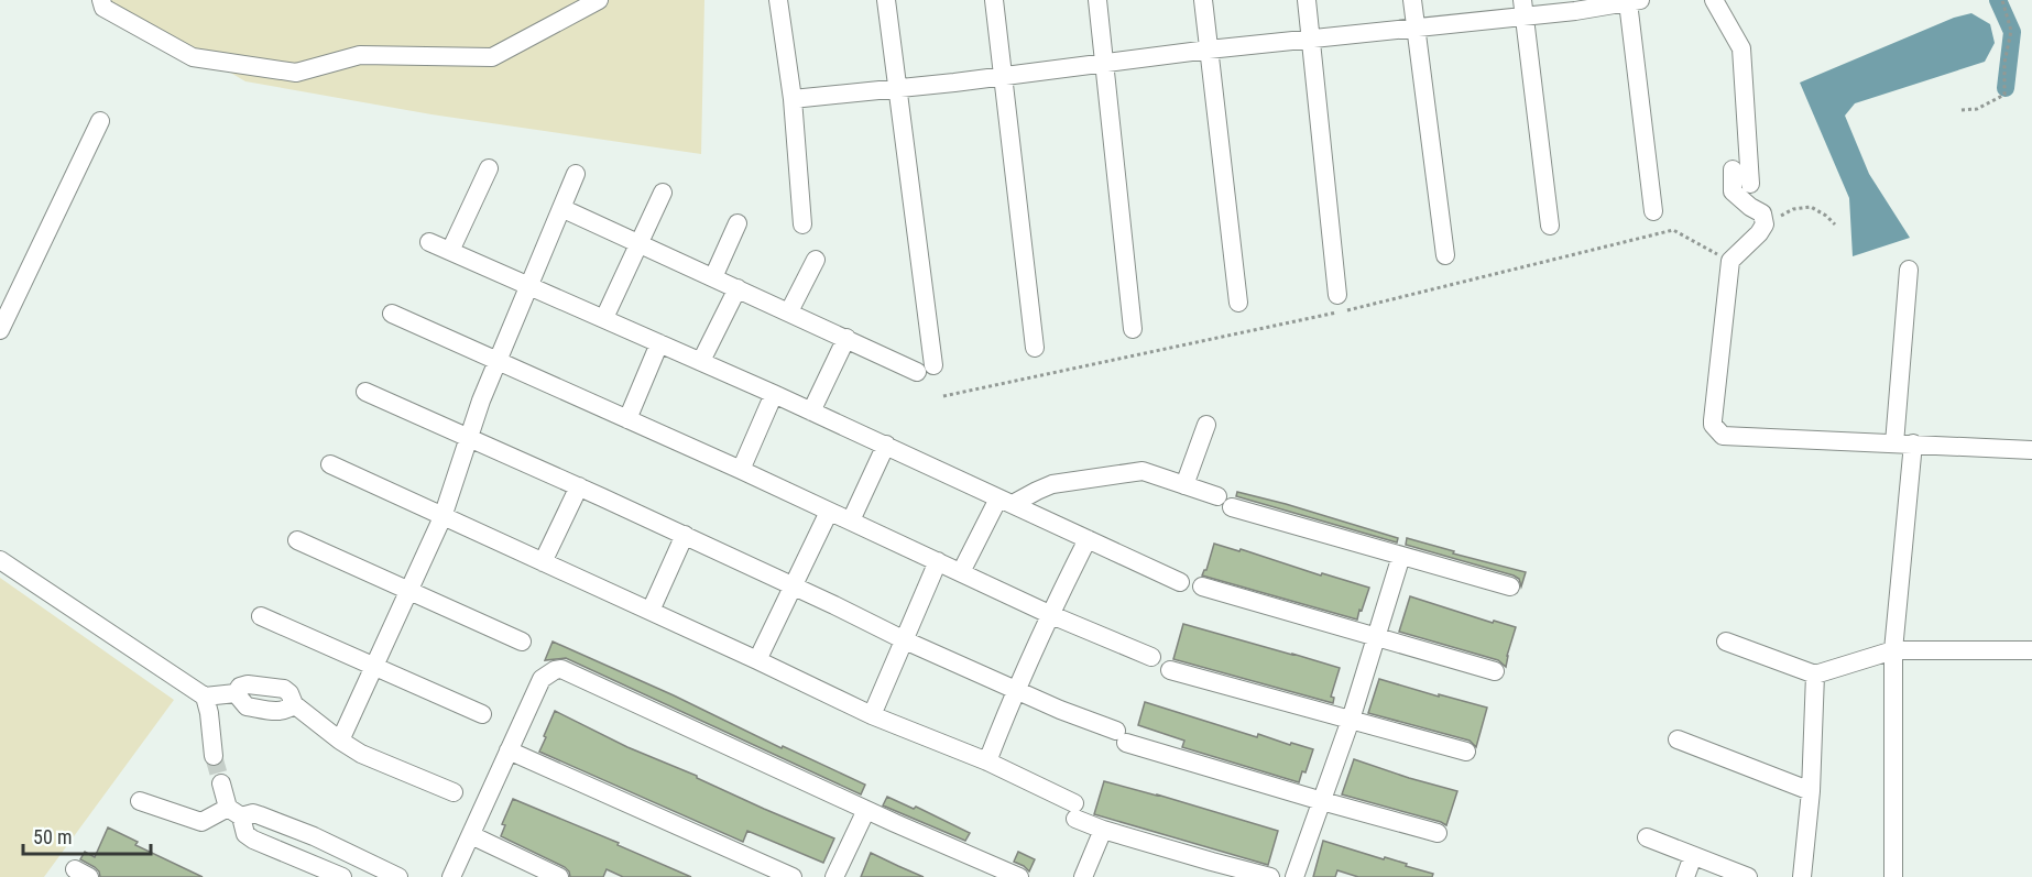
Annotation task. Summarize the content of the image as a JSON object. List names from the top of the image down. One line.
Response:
{"scale_bar":"50 m"}
